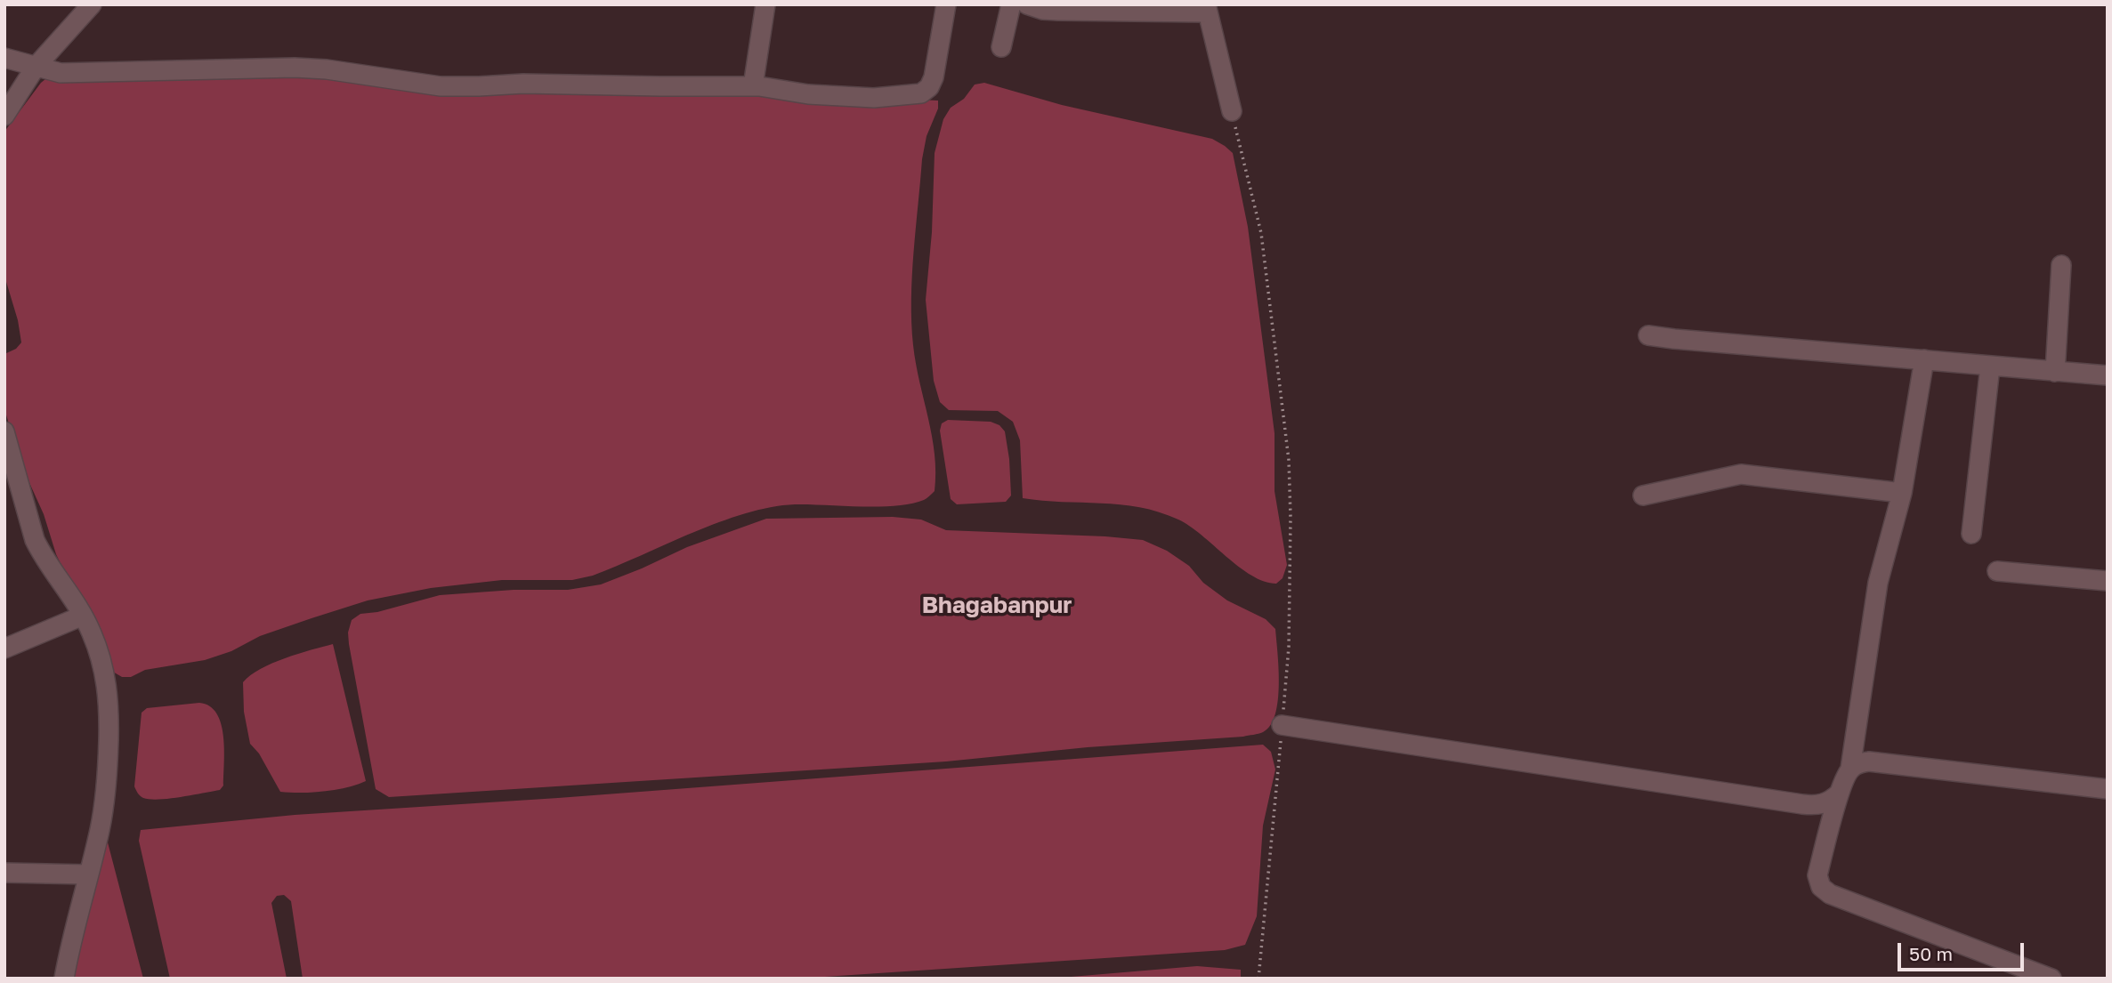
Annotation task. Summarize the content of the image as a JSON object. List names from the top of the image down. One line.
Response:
{"districts":["Bhagabanpur"],"scale_bar":"50 m"}
